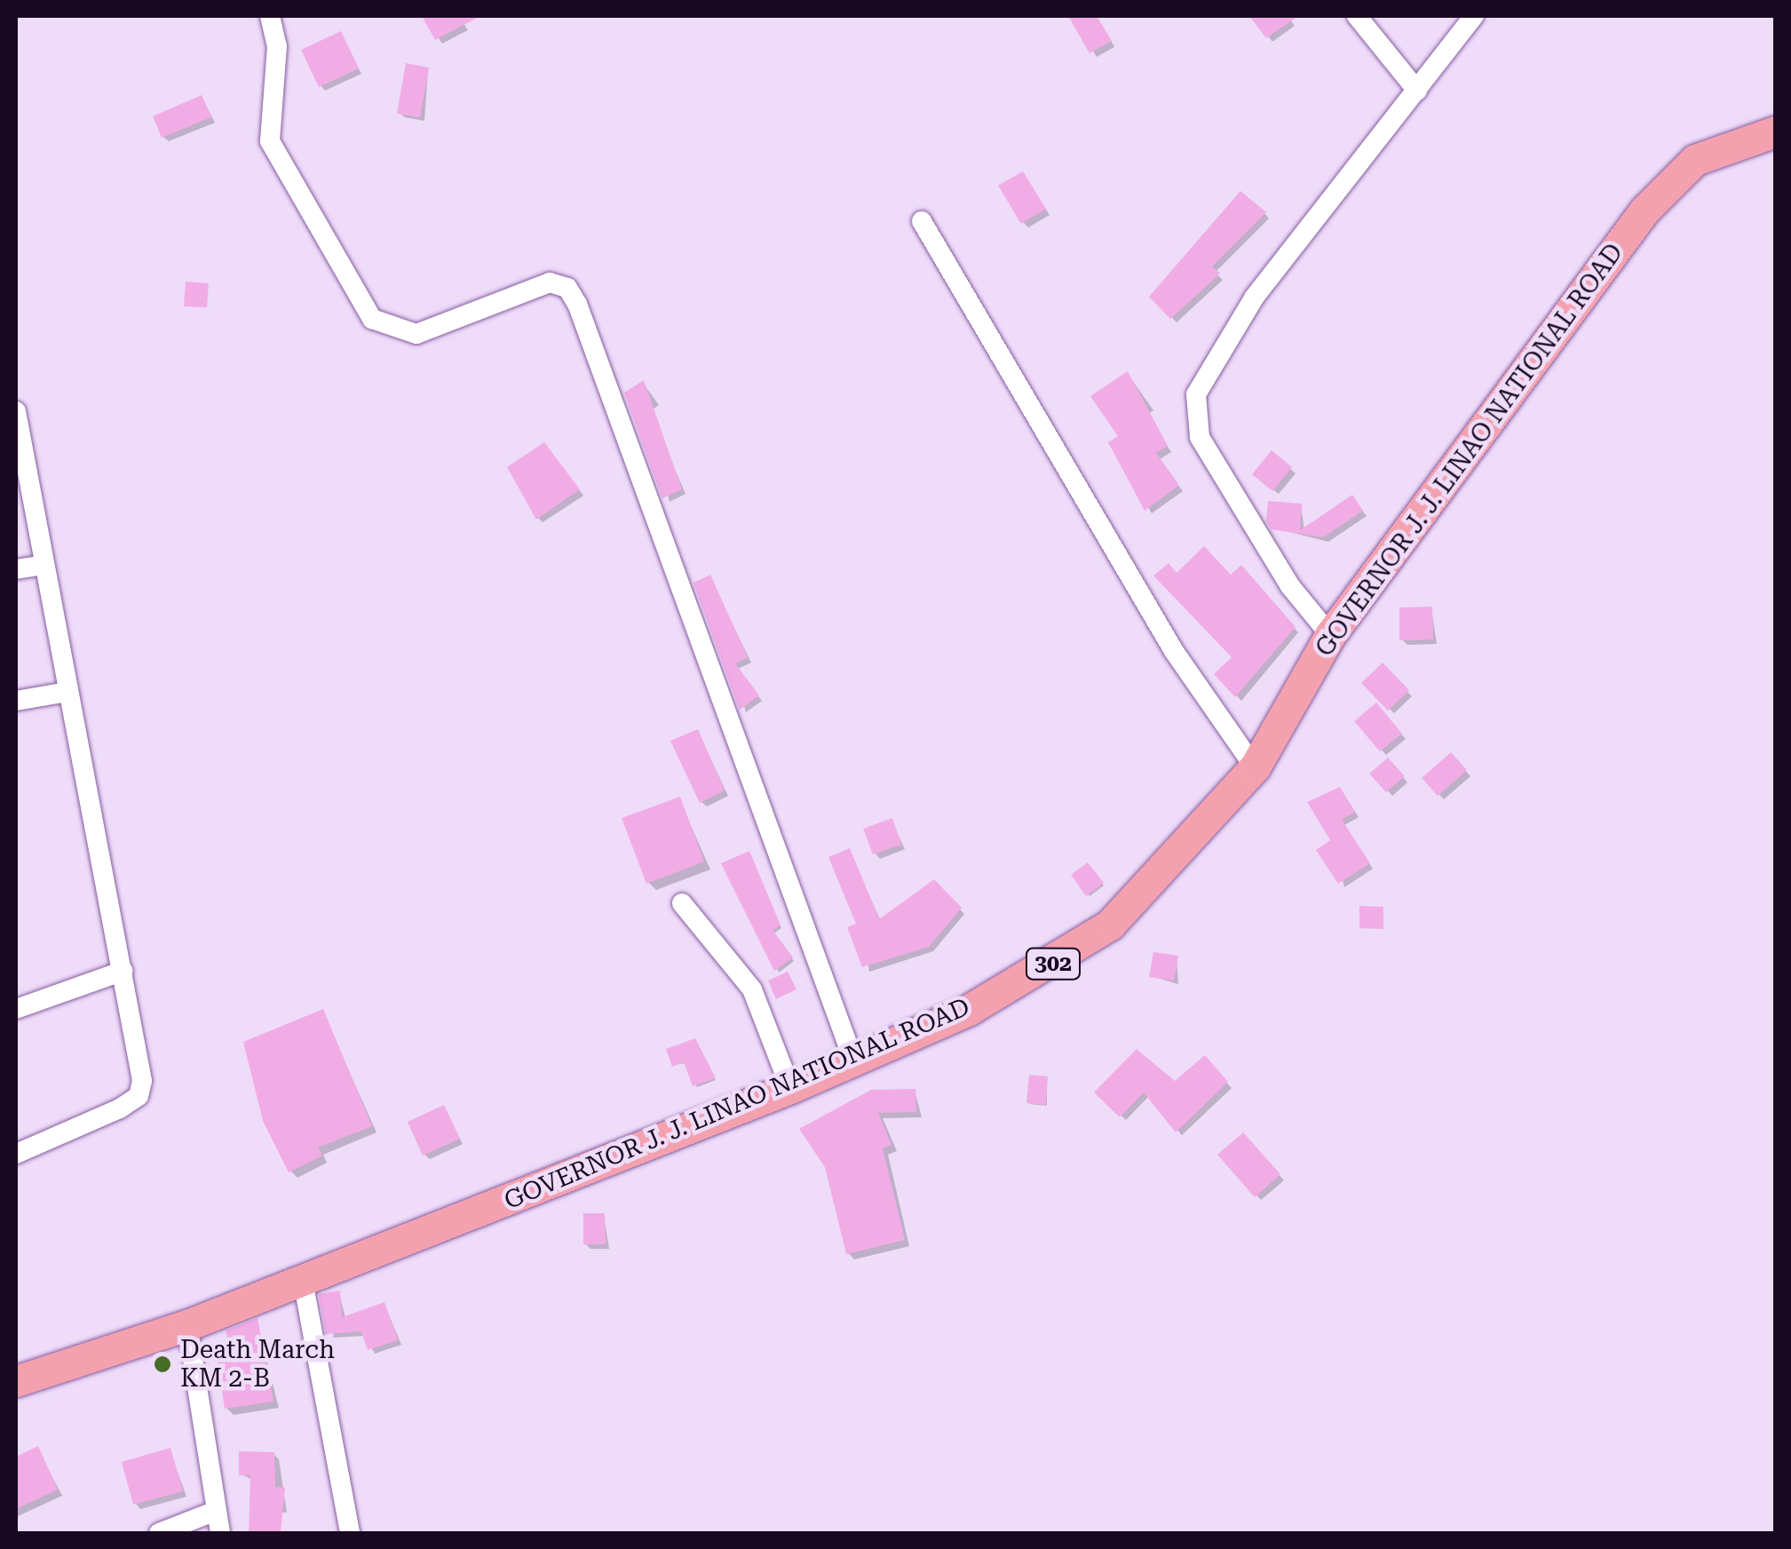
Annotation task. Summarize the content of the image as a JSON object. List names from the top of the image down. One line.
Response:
{"streets":{"main road":["GOVERNOR J. J. LINAO NATIONAL ROAD","302"]},"places":["Death March KM 2-B"]}
